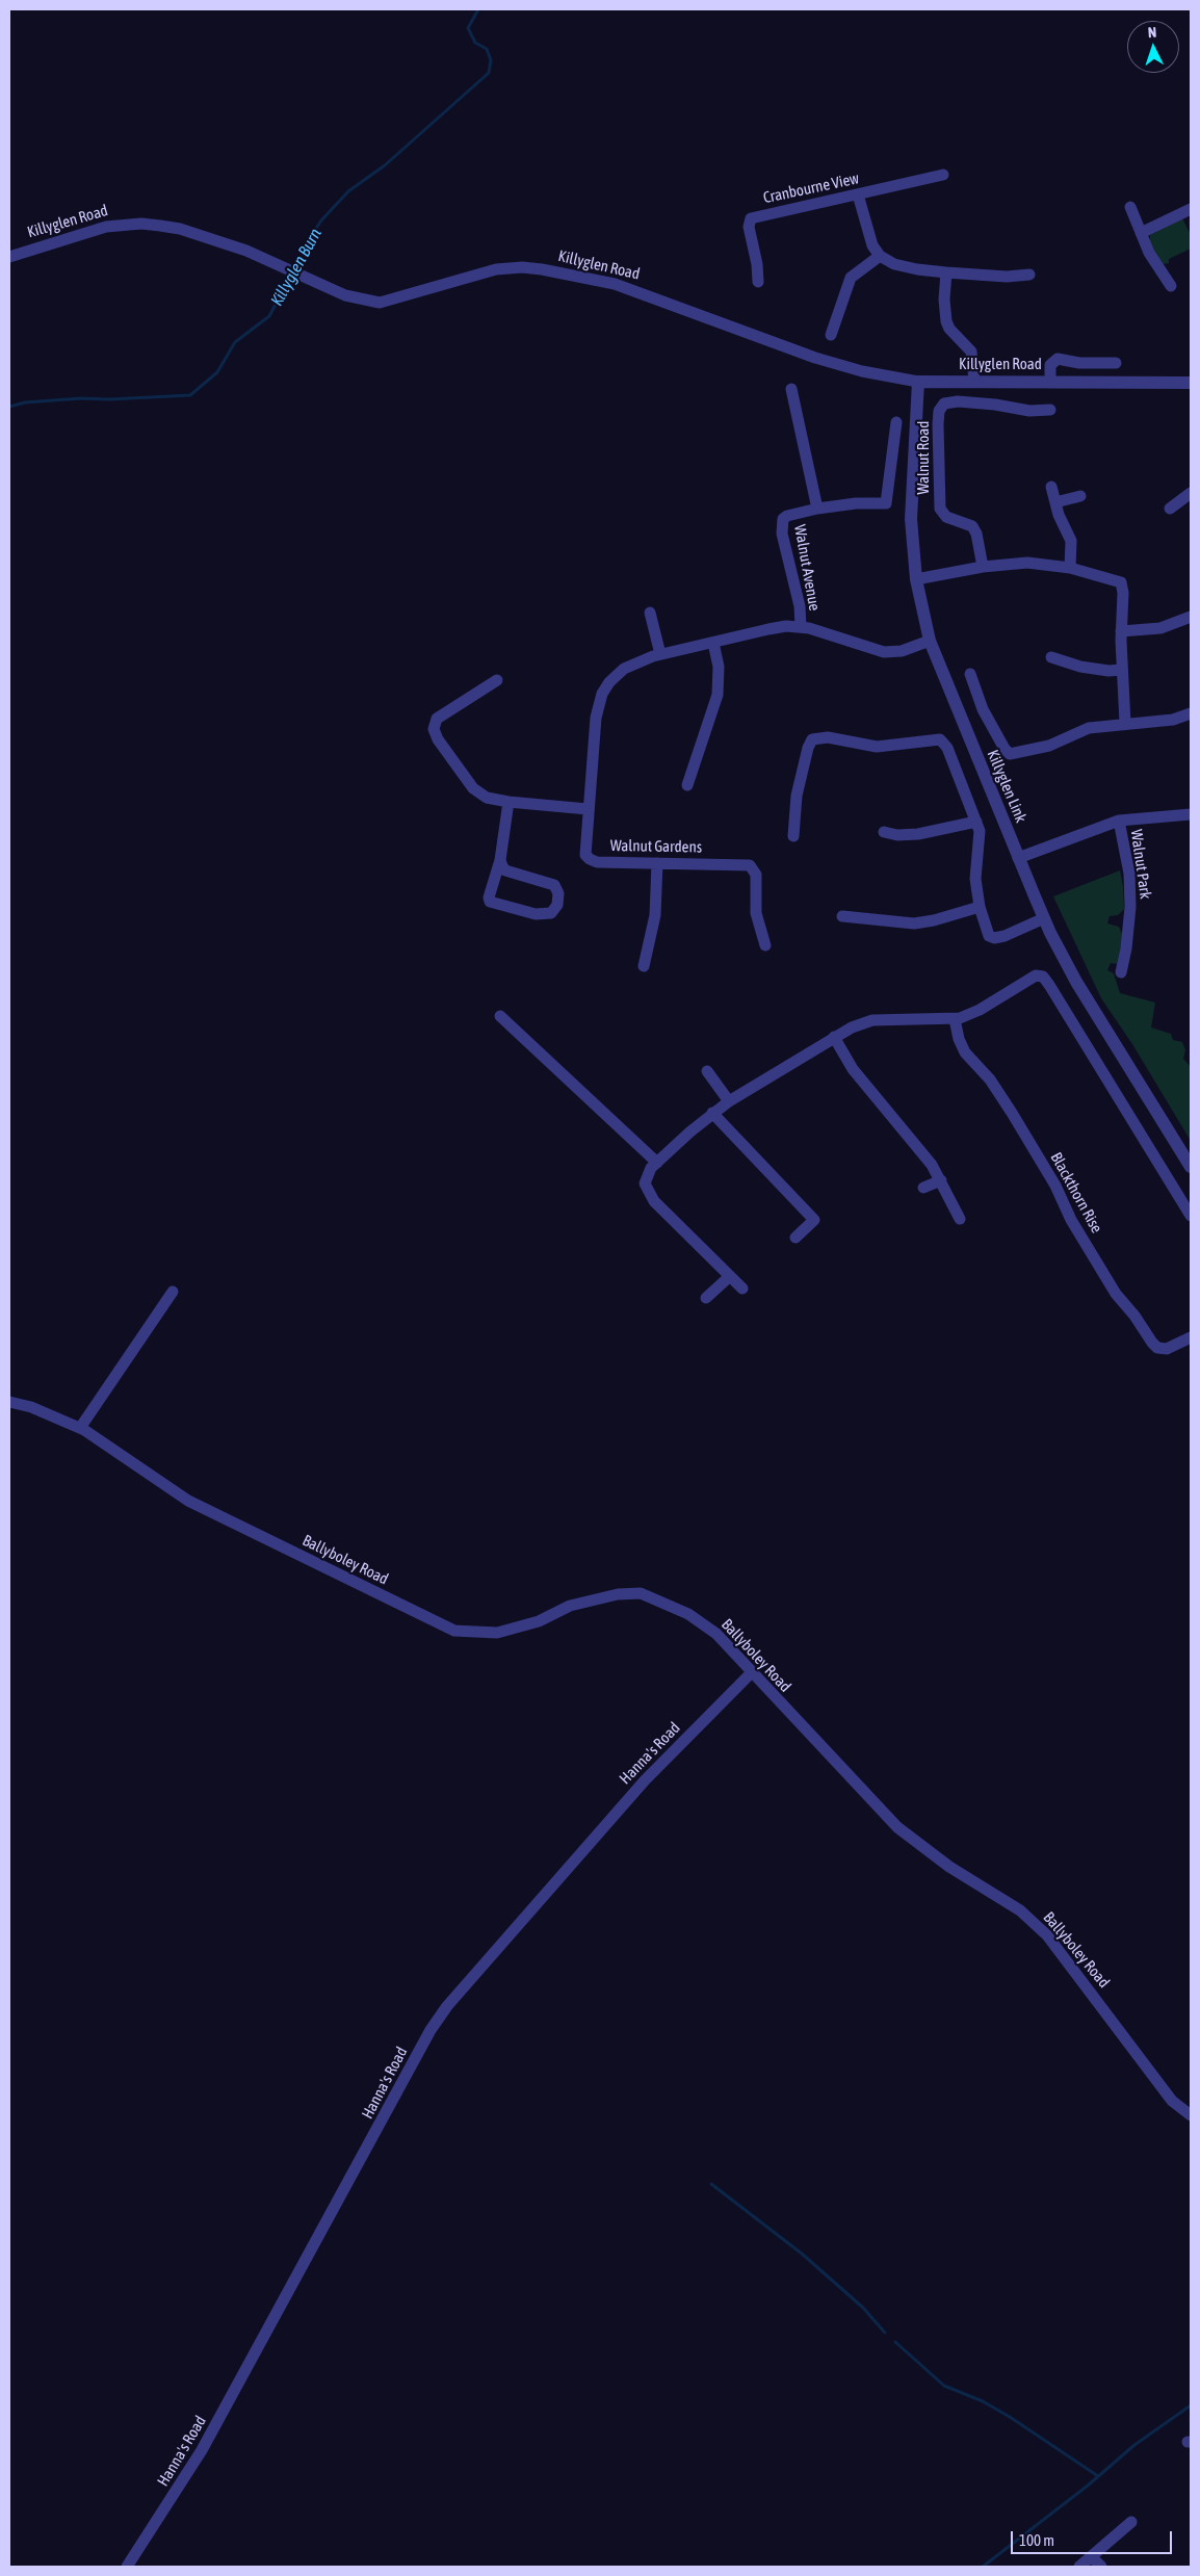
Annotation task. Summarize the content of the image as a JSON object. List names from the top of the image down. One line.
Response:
{"streets":{"street":["Cranbourne View","Killyglen Road","Walnut Road","Walnut Avenue","Killyglen Link","Walnut Gardens","Walnut Park","Blackthorn Rise","Ballyboley Road","Hanna's Road"]},"crossings":[["Killyglen Road","Killyglen Link"],["Walnut Avenue","Killyglen Link"],["Walnut Avenue","Walnut Gardens"],["Killyglen Link","Walnut Park"],["Ballyboley Road","Hanna's Road"]],"water":["Killyglen Burn"],"scale_bar":"100 m","north":"top"}
